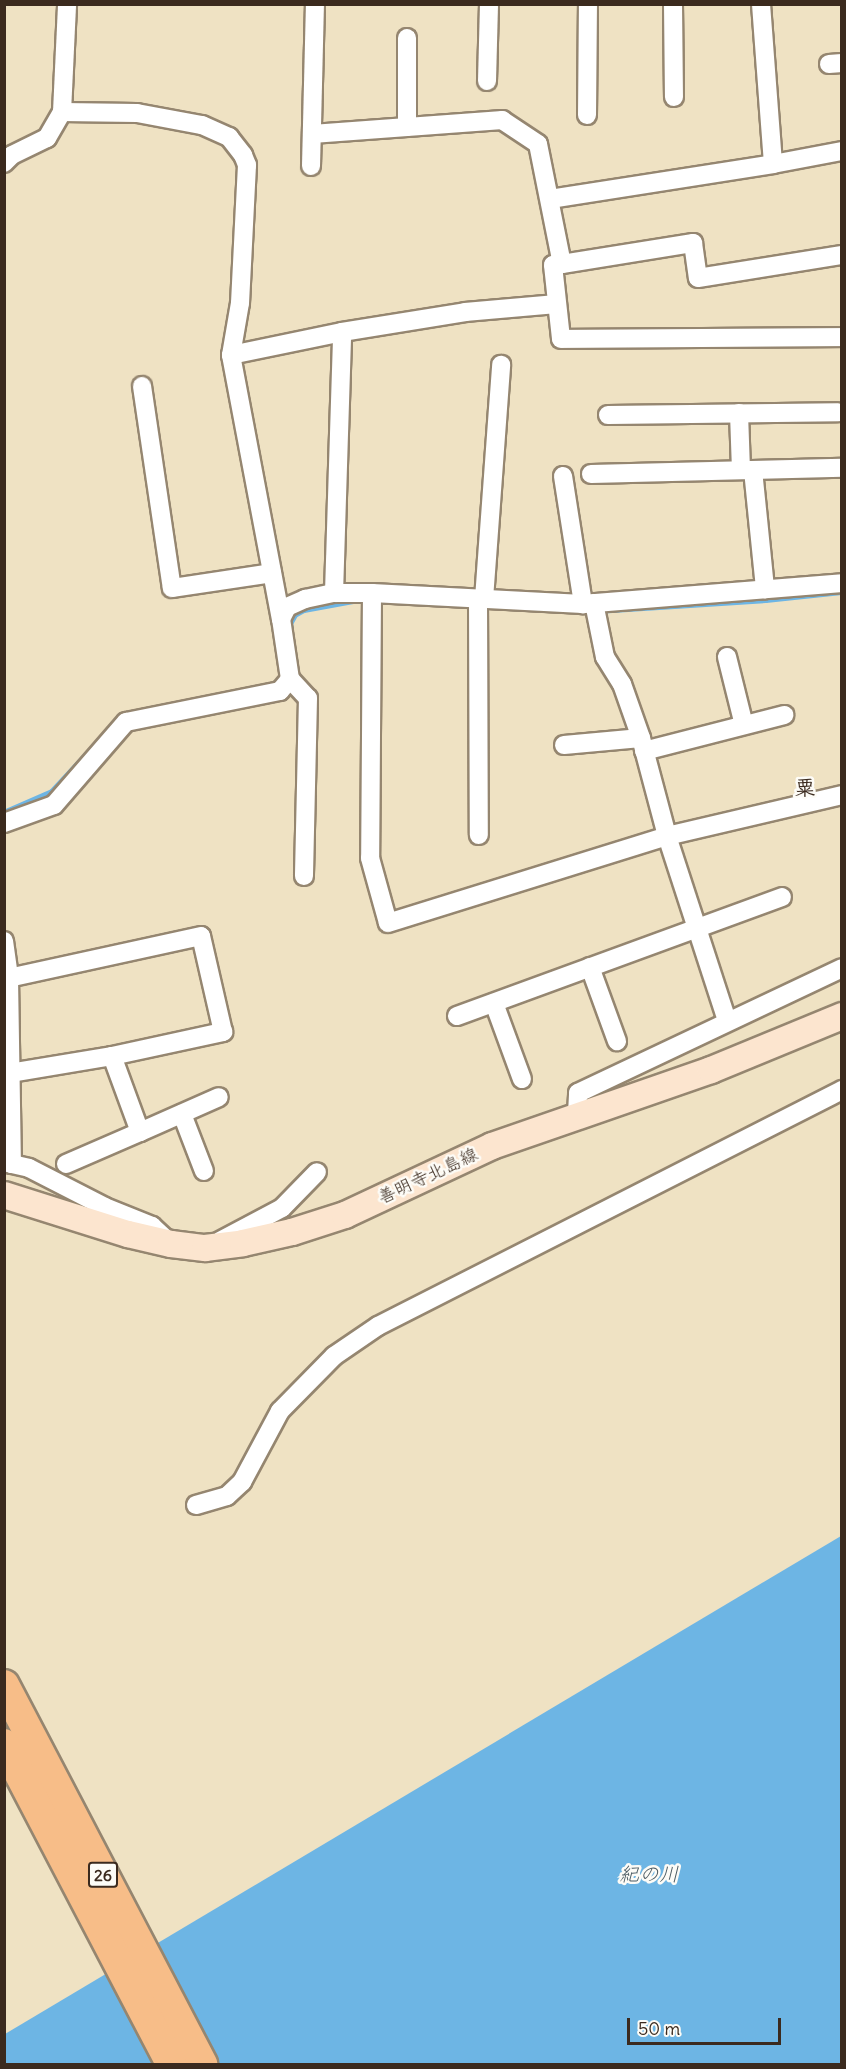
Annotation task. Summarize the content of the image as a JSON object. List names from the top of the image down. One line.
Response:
{"streets":{"highway":["26"],"main road":["善明寺北島線"]},"districts":["粟"],"water":["紀の川"],"scale_bar":"50 m"}
